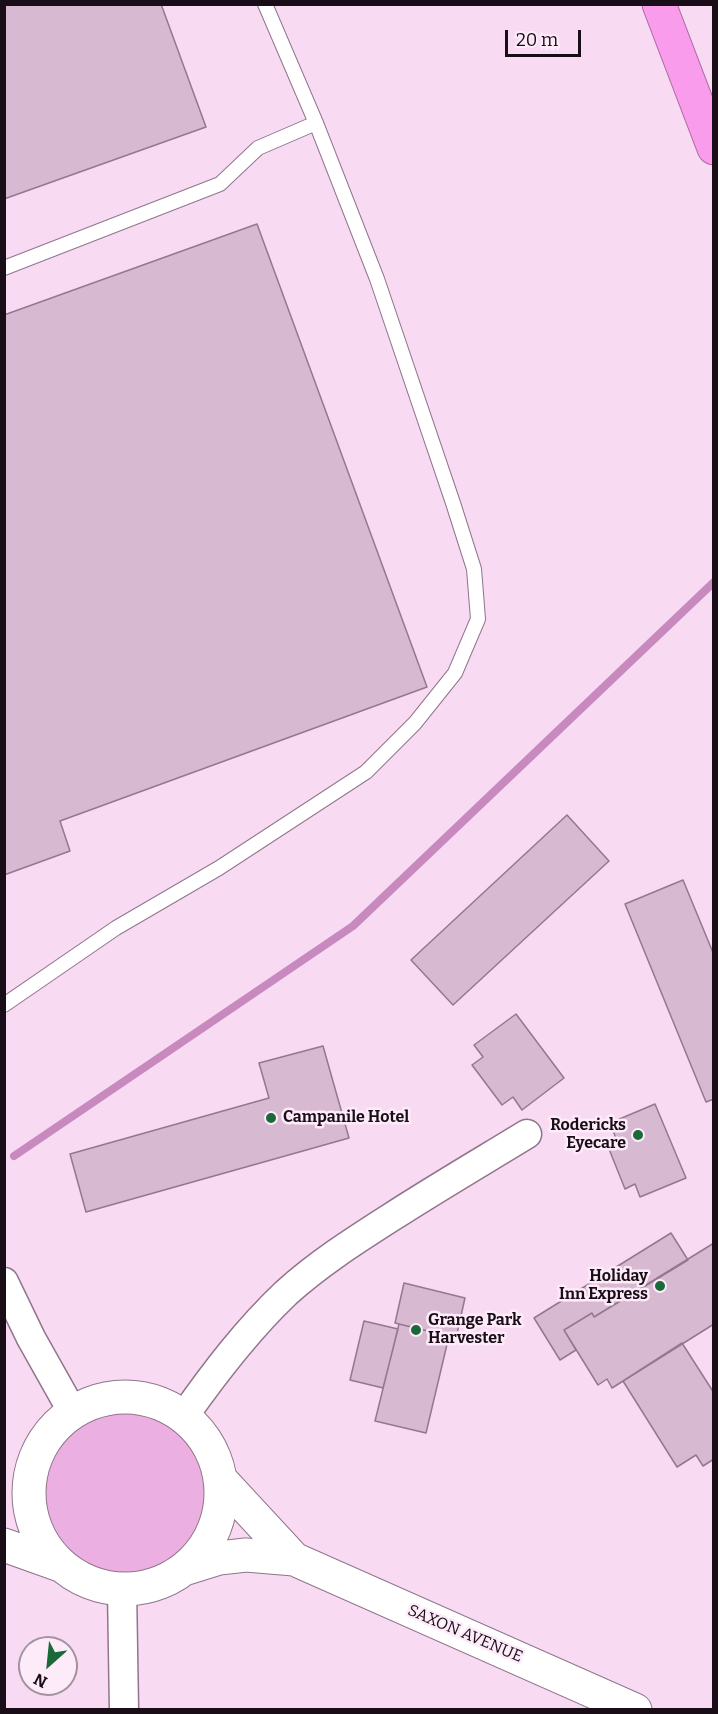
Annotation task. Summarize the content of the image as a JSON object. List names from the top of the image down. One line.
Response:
{"streets":{"street":["SAXON AVENUE"]},"places":["Campanile Hotel","Rodericks Eyecare","Holiday Inn Express","Grange Park Harvester"],"scale_bar":"20 m","north":"bottom left"}
